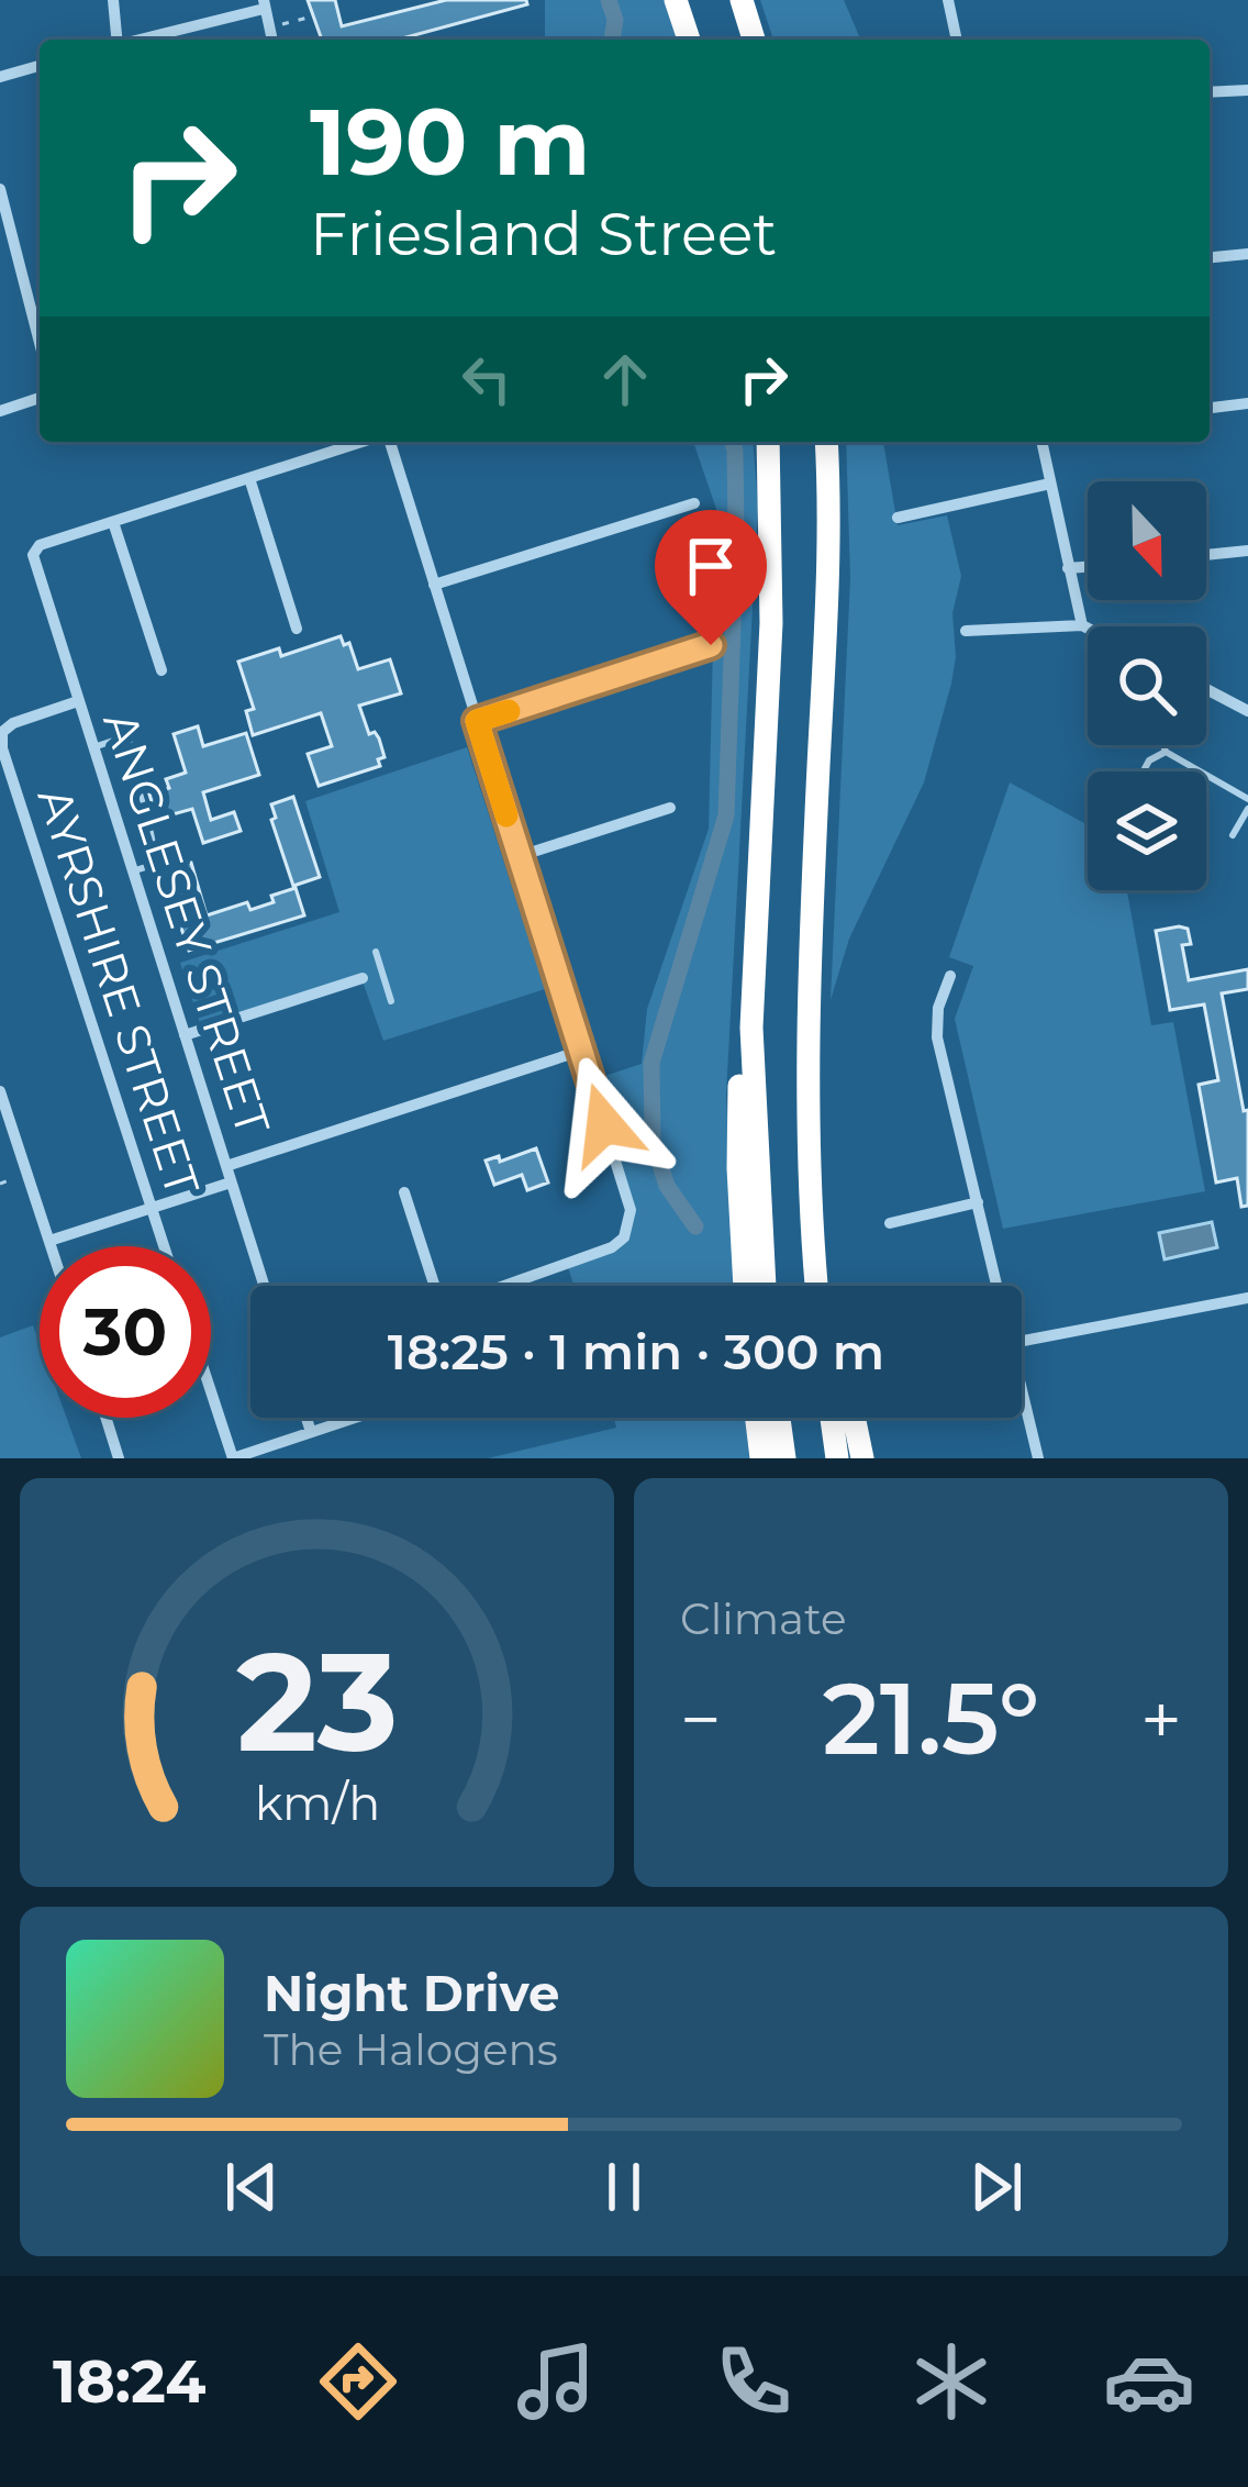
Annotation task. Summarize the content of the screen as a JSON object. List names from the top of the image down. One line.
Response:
{"streets":{"street":["ANGLESEY STREET","AYRSHIRE STREET"]},"crossings":[["ANGLESEY STREET","AYRSHIRE STREET"]],"north":"bottom","page":{"turn":["190 m","Friesland Street"],"limit":"30","trip":"18:25 · 1 min · 300 m","tile":"Climate","heat":["−","21.5°","+"],"song":["Night Drive","The Halogens"],"tabs":"18:24","gauge":["23","km/h"]}}
